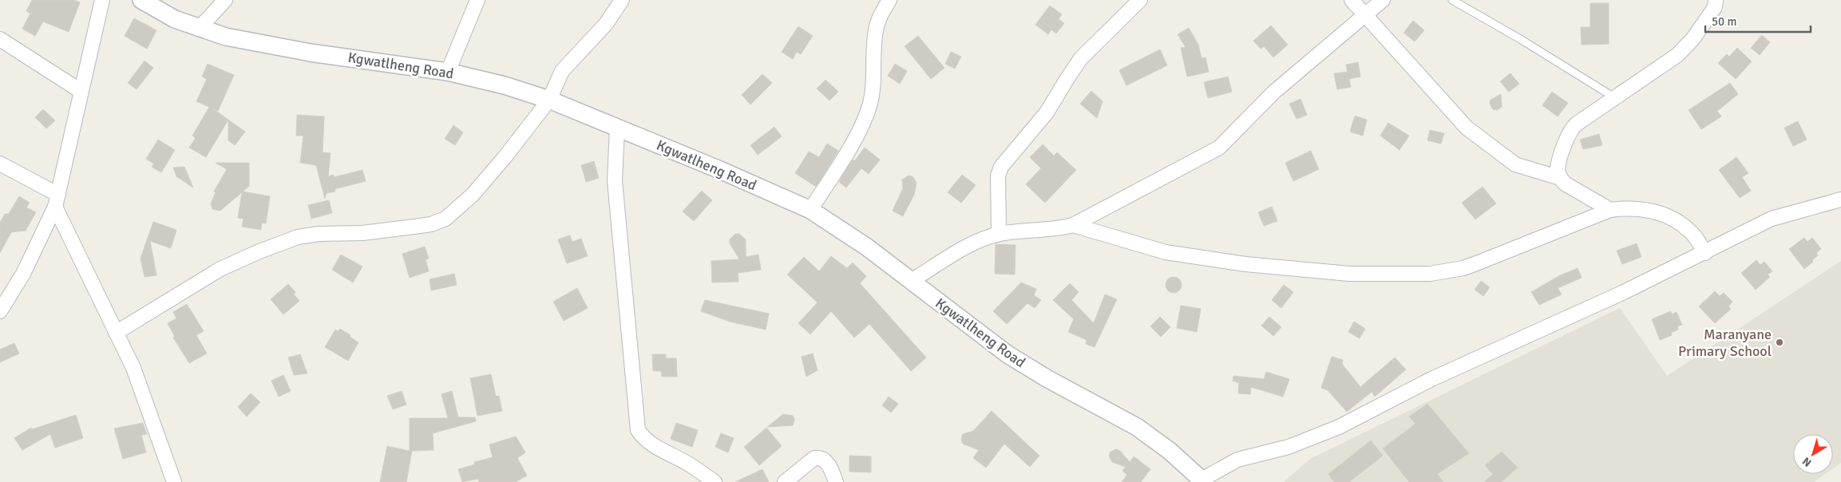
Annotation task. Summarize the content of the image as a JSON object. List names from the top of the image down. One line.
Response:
{"streets":{"street":["Kgwatlheng Road"]},"places":["Maranyane Primary School"],"scale_bar":"50 m","north":"bottom left"}
